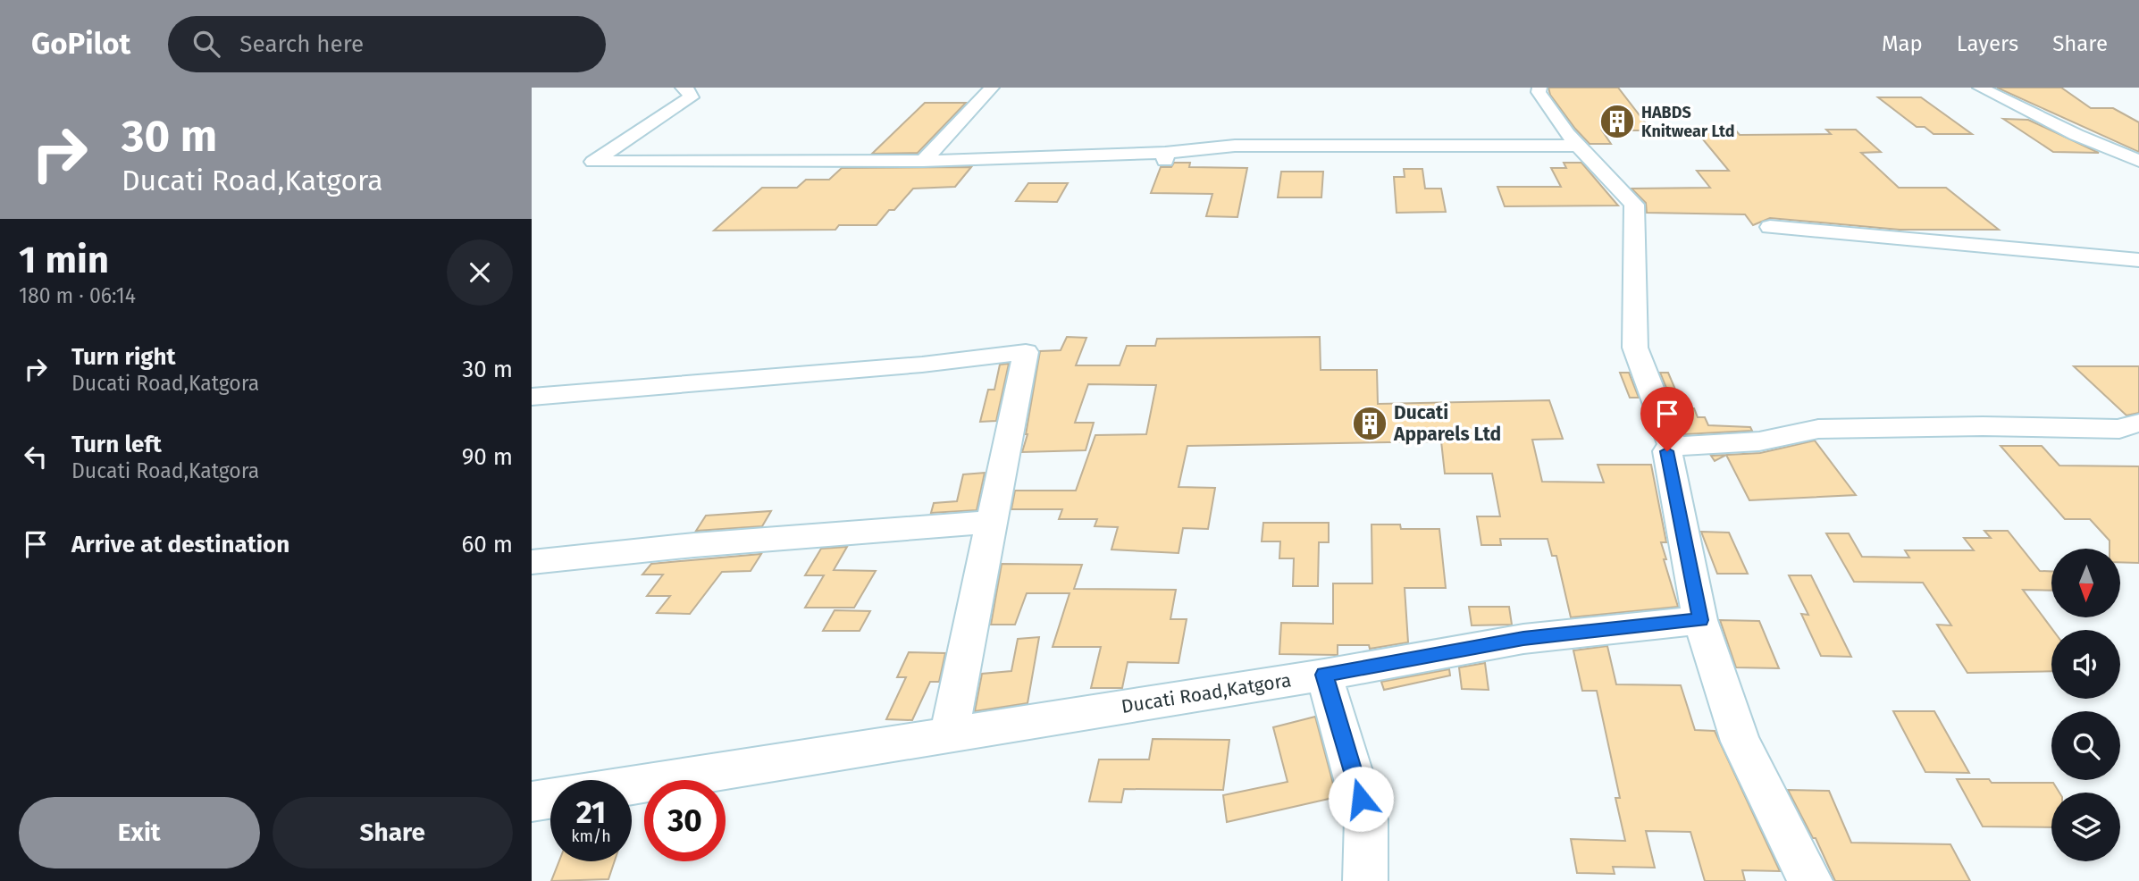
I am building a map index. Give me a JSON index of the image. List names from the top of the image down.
{
  "streets": {
    "street": ["Ducati Road,Katgora"]
  },
  "places": {
    "building": ["HABDS Knitwear Ltd", "Ducati Apparels Ltd"]
  },
  "north": "bottom",
  "page": {
    "header": "GoPilot",
    "search": "Search here",
    "nav": ["Map", "Layers", "Share"],
    "turn": ["30 m", "Ducati Road,Katgora"],
    "heading": ["1 min", "180 m · 06:14"],
    "list": [
      {
        "name": "Turn right",
        "note": "Ducati Road,Katgora",
        "value": "30 m"
      },
      {
        "name": "Turn left",
        "note": "Ducati Road,Katgora",
        "value": "90 m"
      },
      {
        "name": "Arrive at destination",
        "value": "60 m"
      }
    ],
    "speed": "21 km/h",
    "limit": "30",
    "buttons": ["Exit", "Share"]
  }
}
